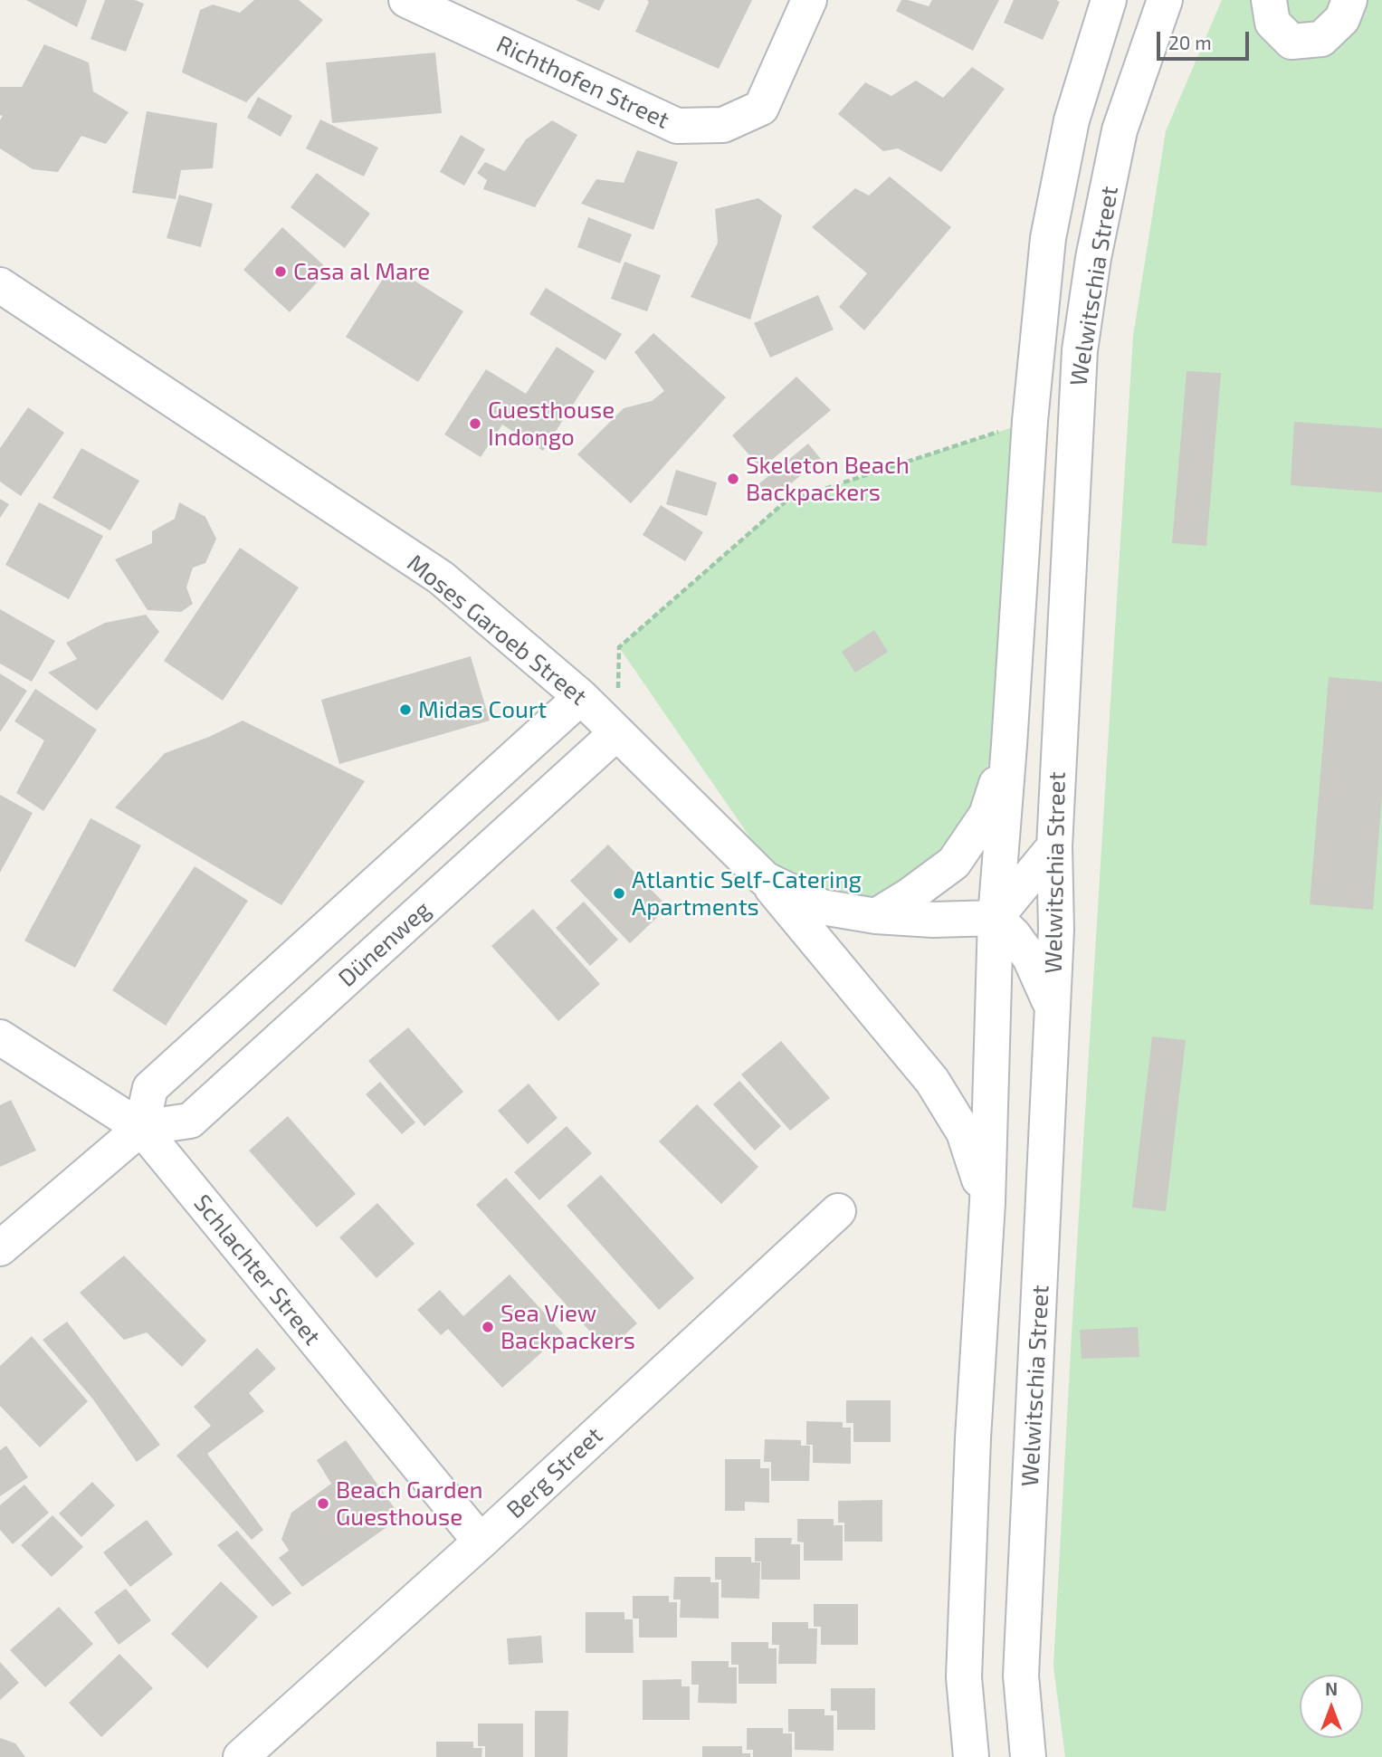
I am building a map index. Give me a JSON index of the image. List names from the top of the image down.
{
  "streets": {
    "street": [
      "Richthofen Street",
      "Welwitschia Street",
      "Moses Garoeb Street",
      "Dünenweg",
      "Schlachter Street",
      "Berg Street"
    ]
  },
  "crossings": [
    ["Welwitschia Street", "Moses Garoeb Street"],
    ["Moses Garoeb Street", "Dünenweg"],
    ["Dünenweg", "Schlachter Street"],
    ["Schlachter Street", "Berg Street"]
  ],
  "places": [
    "Casa al Mare",
    "Guesthouse Indongo",
    "Skeleton Beach Backpackers",
    "Midas Court",
    "Atlantic Self-Catering Apartments",
    "Sea View Backpackers",
    "Beach Garden Guesthouse"
  ],
  "scale_bar": "20 m",
  "north": "top"
}
